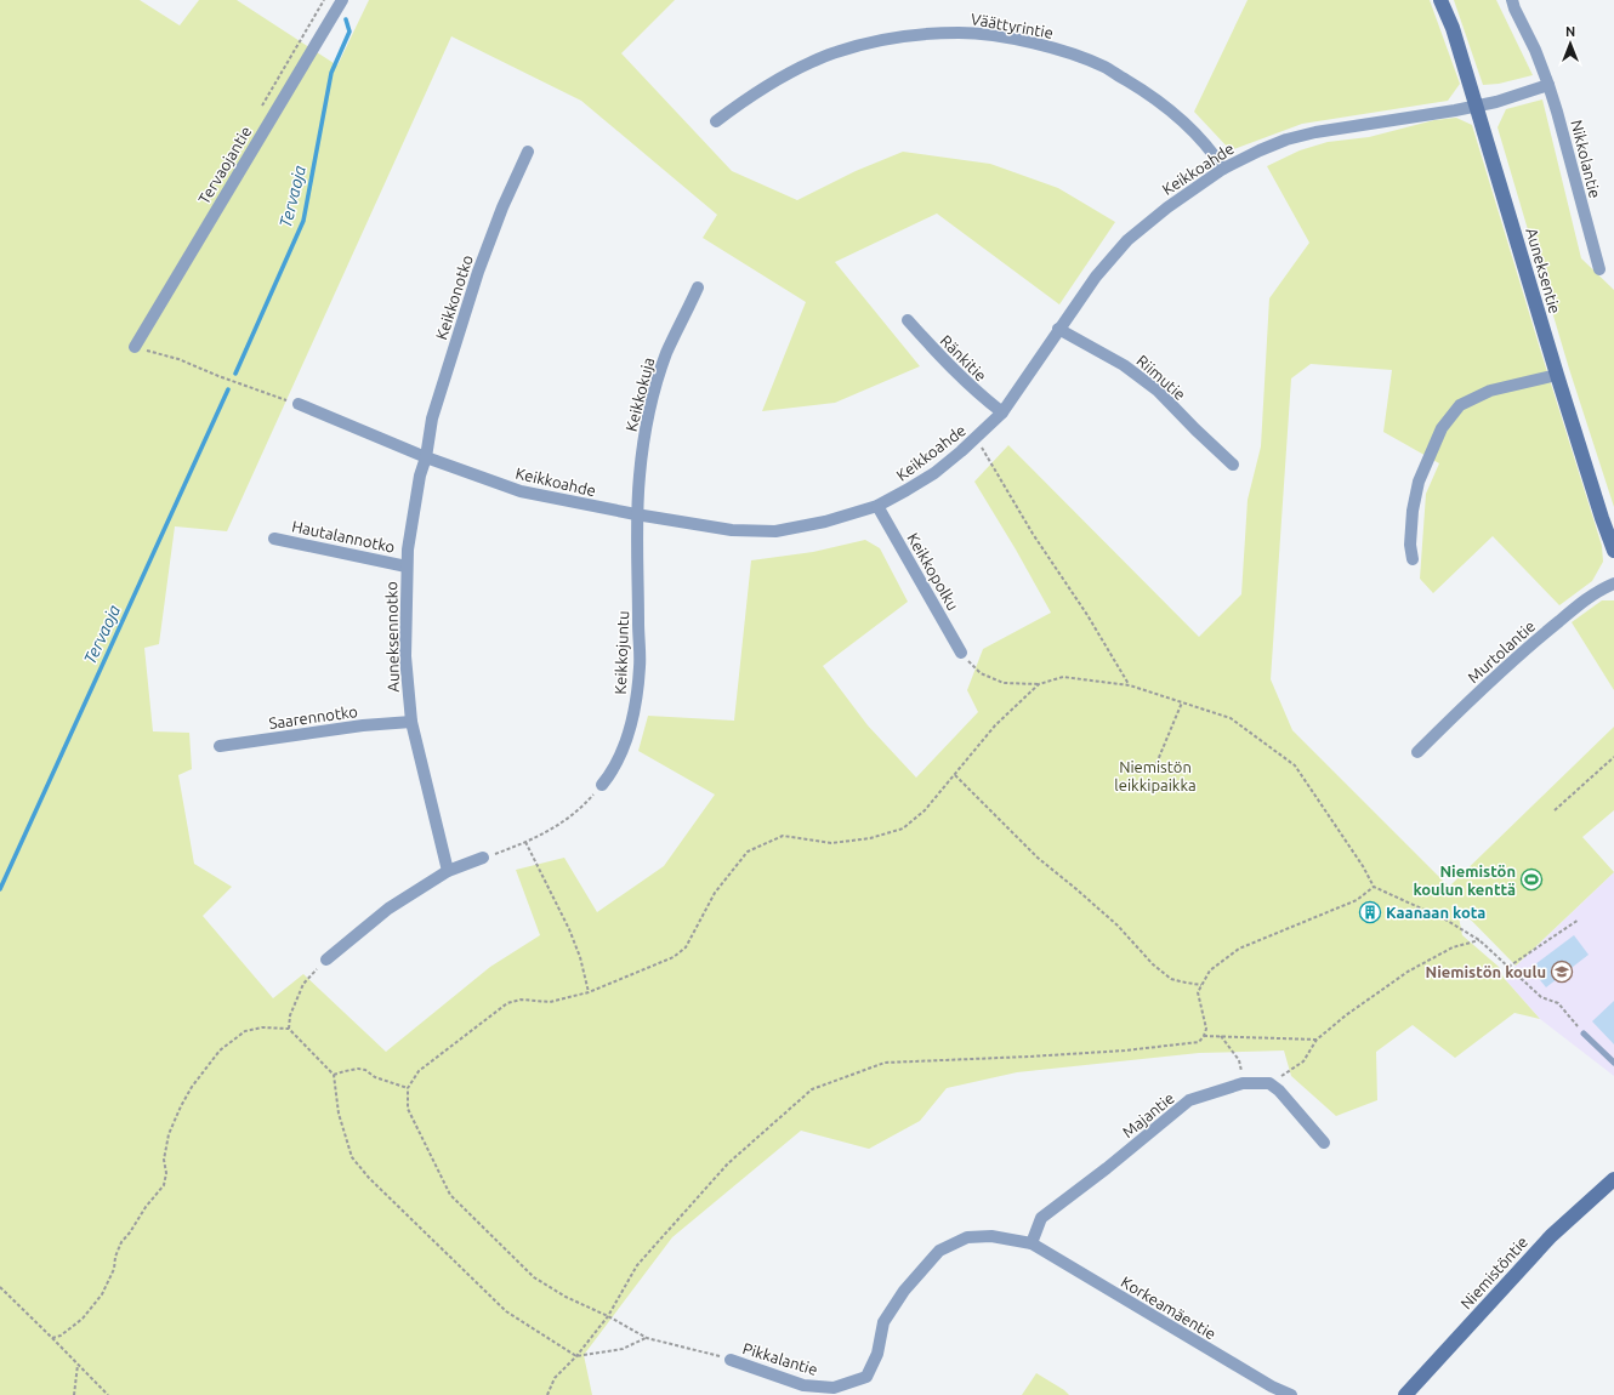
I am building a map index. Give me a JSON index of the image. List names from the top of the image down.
{
  "streets": {
    "street": [
      "Väättyrintie",
      "Nikkolantie",
      "Tervaojantie",
      "Keikkoahde",
      "Auneksentie",
      "Keikkonotko",
      "Ränkitie",
      "Riimutie",
      "Keikkokuja",
      "Hautalannotko",
      "Keikkopolku",
      "Auneksennotko",
      "Murtolantie",
      "Keikkojuntu",
      "Saarennotko",
      "Majantie",
      "Niemistöntie",
      "Korkeamäentie",
      "Pikkalantie"
    ]
  },
  "crossings": [
    ["Väättyrintie", "Keikkoahde"],
    ["Keikkoahde", "Auneksentie"],
    ["Keikkoahde", "Keikkonotko"],
    ["Keikkoahde", "Ränkitie"],
    ["Keikkoahde", "Riimutie"],
    ["Keikkoahde", "Keikkokuja"],
    ["Keikkoahde", "Keikkopolku"],
    ["Keikkoahde", "Auneksennotko"],
    ["Keikkoahde", "Keikkojuntu"],
    ["Keikkonotko", "Auneksennotko"],
    ["Keikkokuja", "Keikkojuntu"],
    ["Hautalannotko", "Auneksennotko"],
    ["Auneksennotko", "Saarennotko"],
    ["Majantie", "Korkeamäentie"],
    ["Majantie", "Pikkalantie"],
    ["Korkeamäentie", "Pikkalantie"]
  ],
  "water": ["Tervaoja"],
  "parks": ["Niemistön leikkipaikka"],
  "places": {
    "sports": ["Niemistön koulun kenttä"],
    "building": ["Kaanaan kota"],
    "school or university": ["Niemistön koulu"]
  },
  "north": "top"
}
